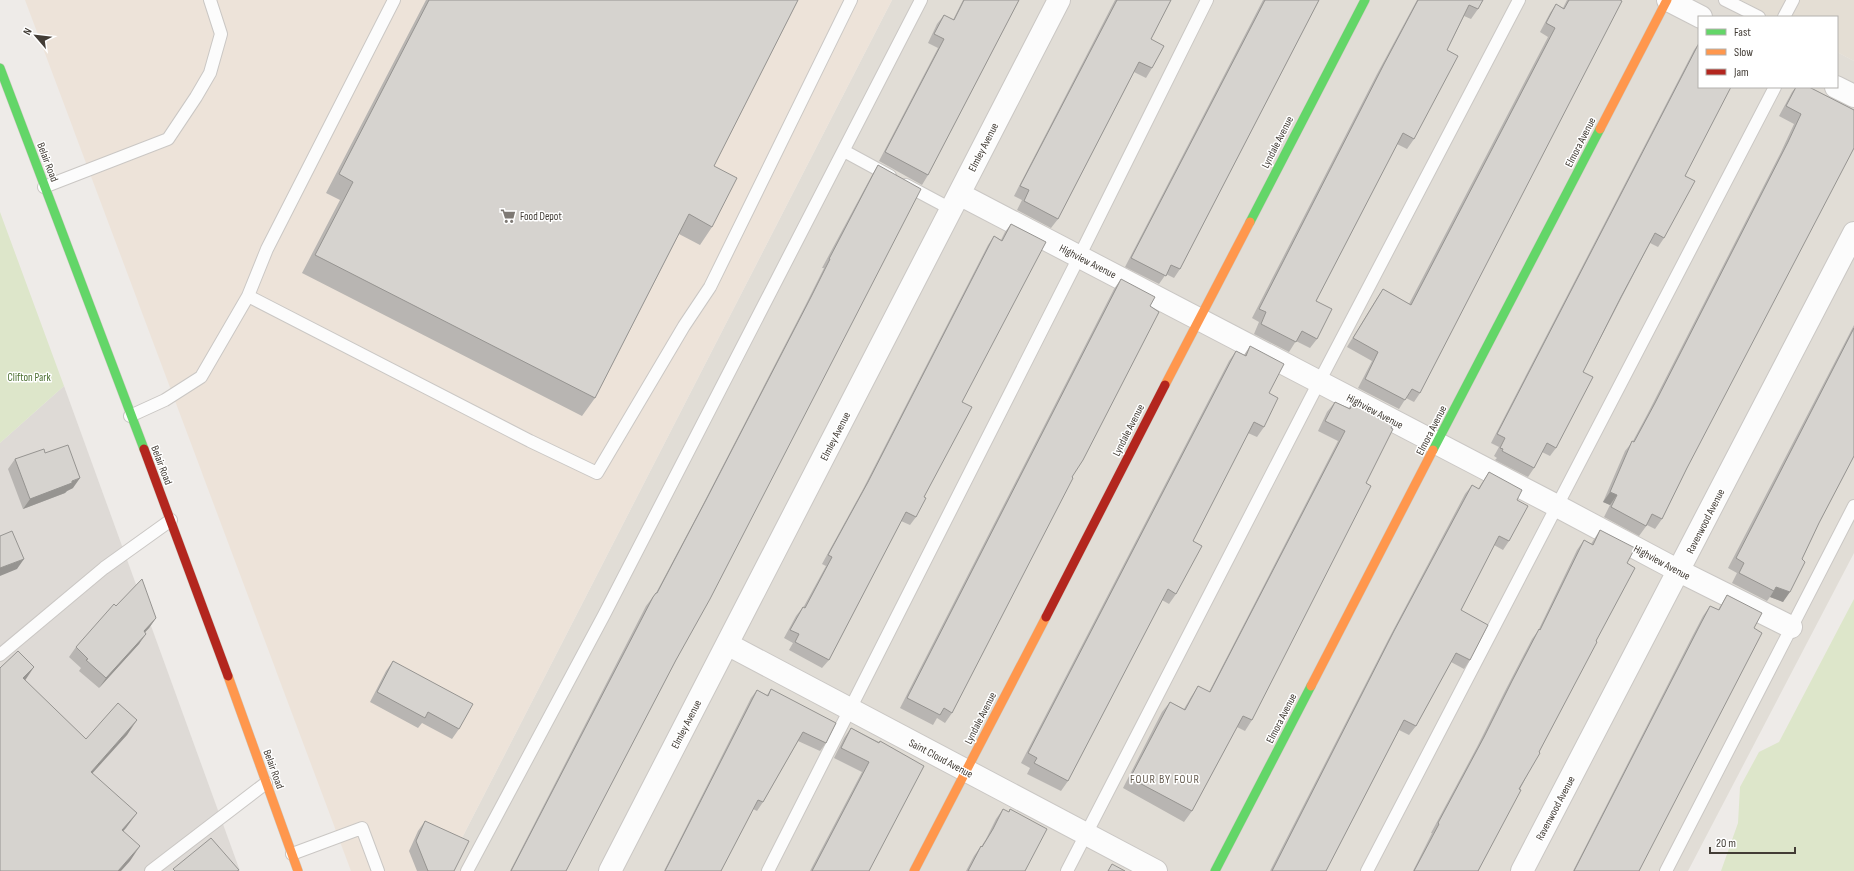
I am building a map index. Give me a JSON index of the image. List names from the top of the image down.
{
  "streets": {
    "street": [
      "Lyndale Avenue",
      "Elmora Avenue",
      "Elmley Avenue",
      "Belair Road",
      "Highview Avenue",
      "Ravenwood Avenue",
      "Saint Cloud Avenue"
    ]
  },
  "crossings": [
    ["Lyndale Avenue", "Highview Avenue"],
    ["Lyndale Avenue", "Saint Cloud Avenue"],
    ["Elmora Avenue", "Highview Avenue"],
    ["Elmley Avenue", "Highview Avenue"],
    ["Elmley Avenue", "Saint Cloud Avenue"],
    ["Highview Avenue", "Ravenwood Avenue"]
  ],
  "districts": ["FOUR BY FOUR"],
  "parks": ["Clifton Park"],
  "places": {
    "supermarket": ["Food Depot"]
  },
  "legend": ["Fast", "Slow", "Jam"],
  "scale_bar": "20 m",
  "north": "top left"
}
